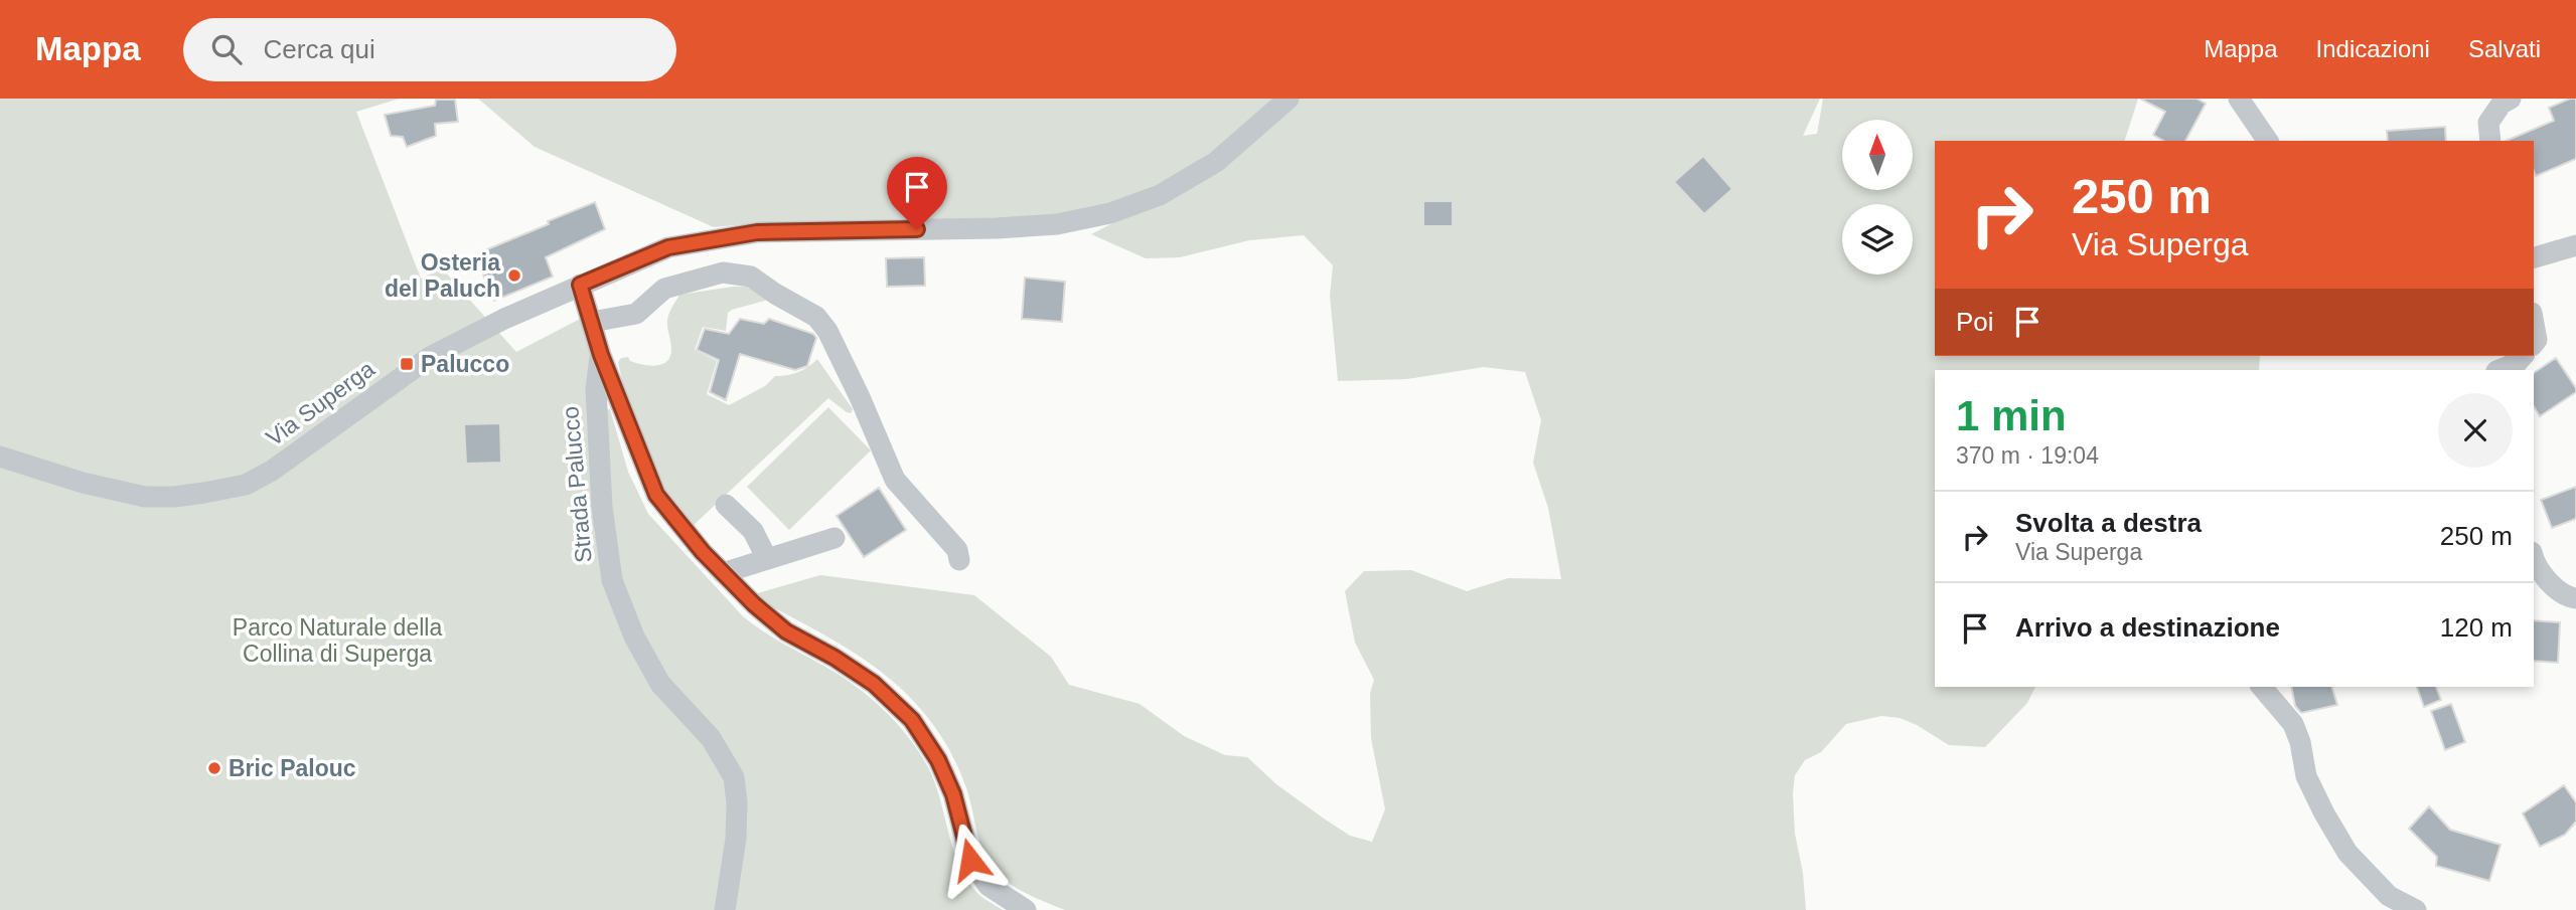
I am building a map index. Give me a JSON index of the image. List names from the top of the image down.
{
  "streets": {
    "street": ["Via Superga", "Strada Palucco"]
  },
  "parks": ["Parco Naturale della Collina di Superga"],
  "places": {
    "other": ["Osteria del Paluch", "Bric Palouc"],
    "transit": ["Palucco"]
  },
  "north": "top",
  "page": {
    "header": "Mappa",
    "search": "Cerca qui",
    "nav": ["Mappa", "Indicazioni", "Salvati"],
    "turn": ["250 m", "Via Superga"],
    "then": "Poi",
    "heading": ["1 min", "370 m · 19:04"],
    "list": [
      {
        "name": "Svolta a destra",
        "note": "Via Superga",
        "value": "250 m"
      },
      {
        "name": "Arrivo a destinazione",
        "value": "120 m"
      }
    ]
  }
}
